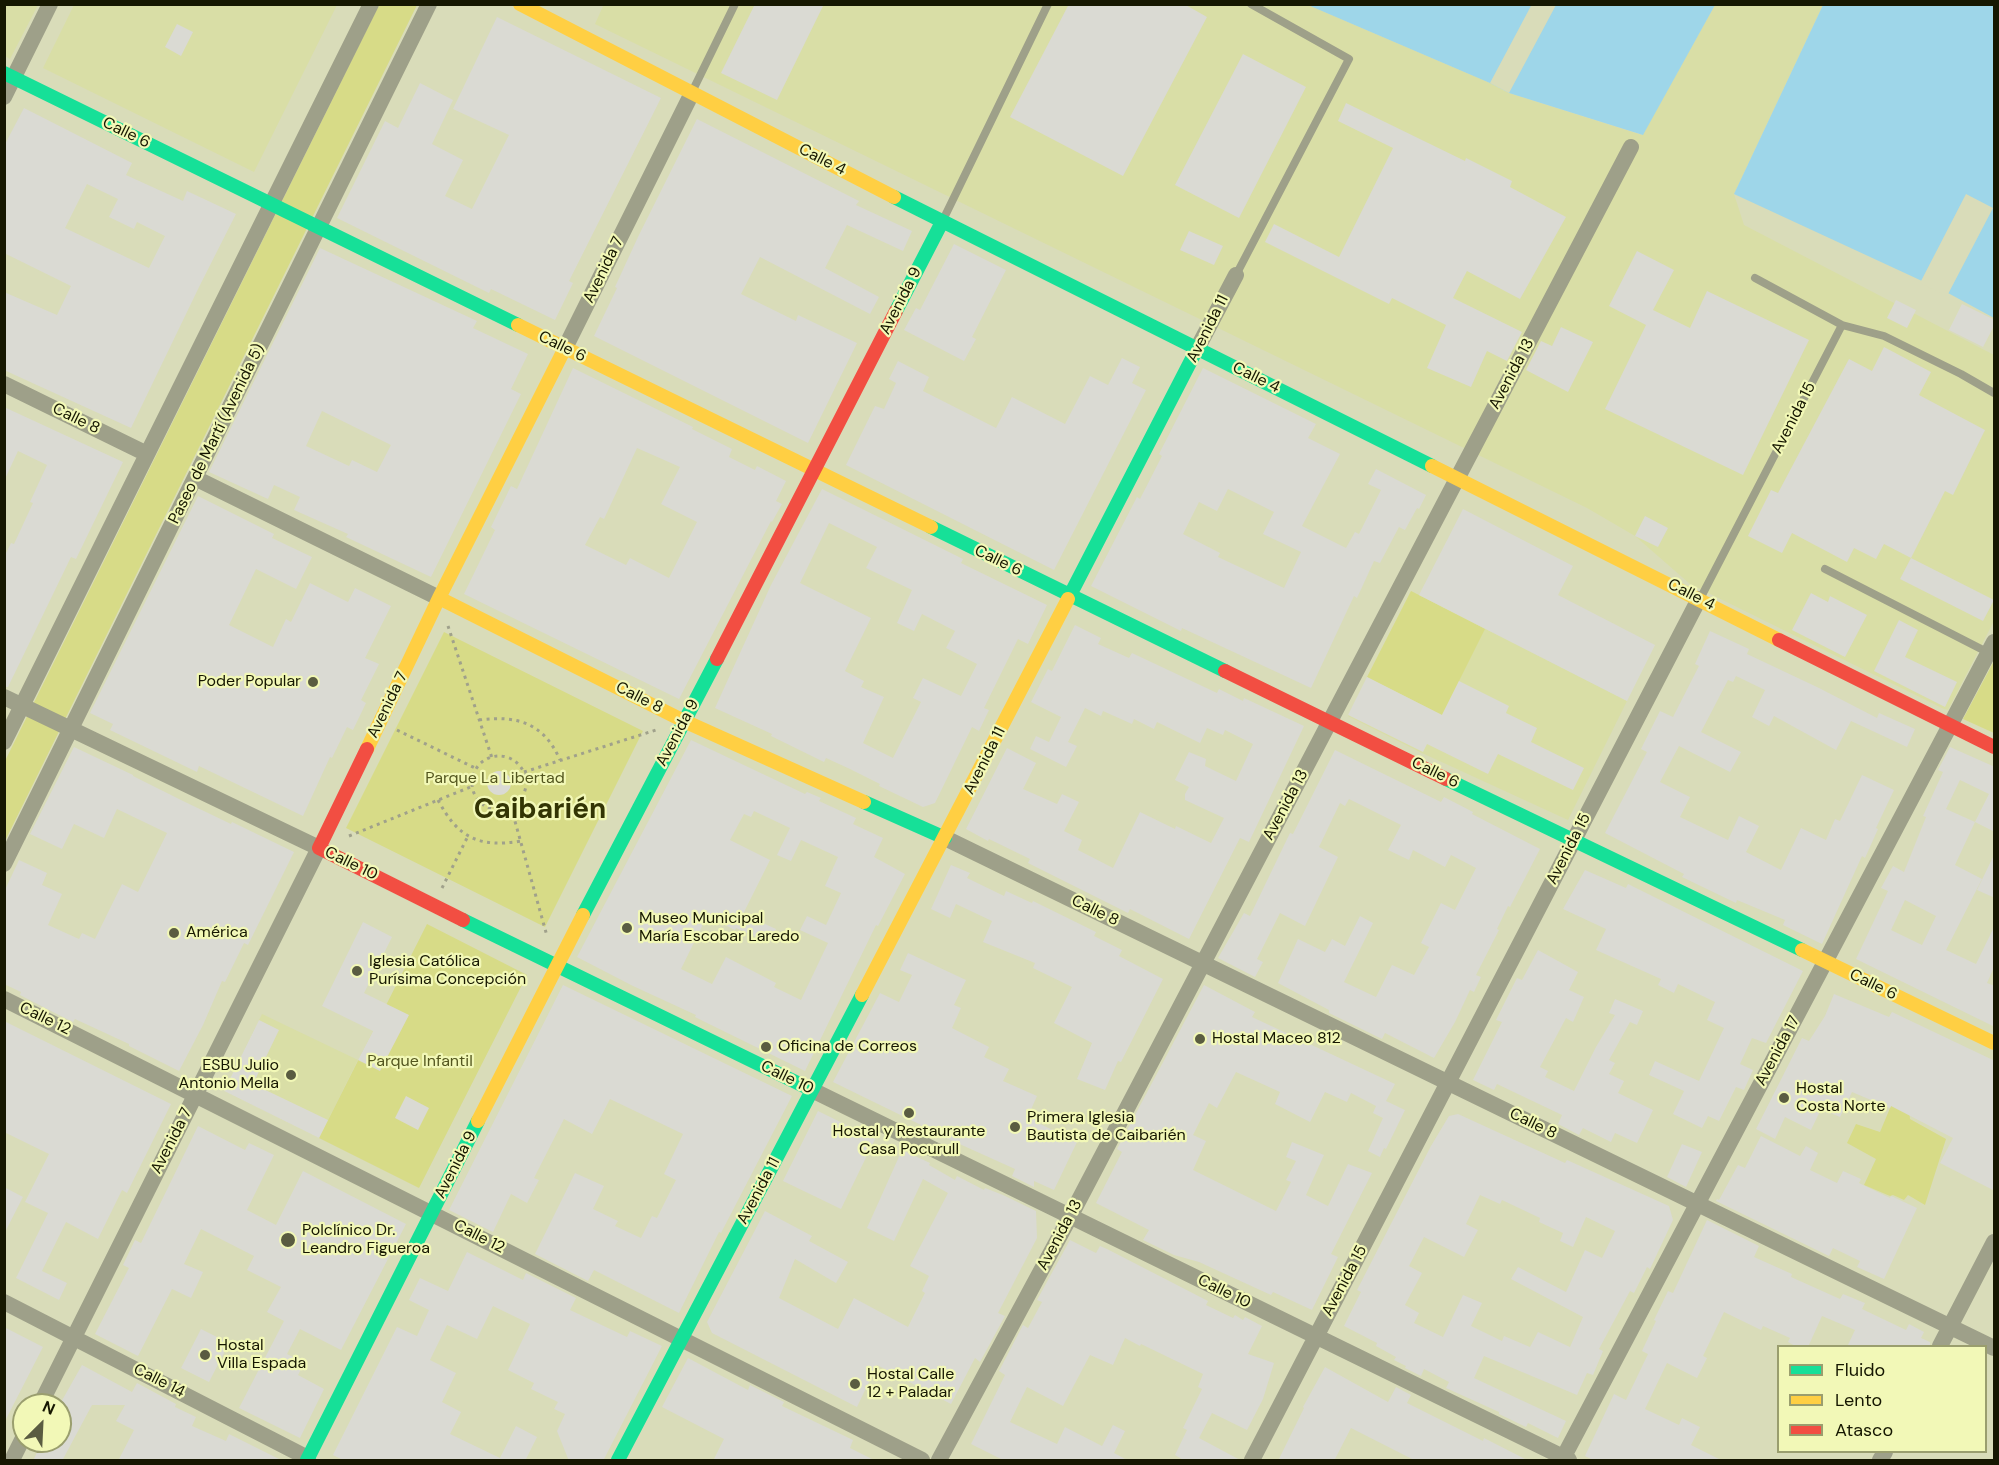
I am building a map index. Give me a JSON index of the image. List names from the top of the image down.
{
  "streets": {
    "street": [
      "Calle 6",
      "Calle 4",
      "Avenida 7",
      "Avenida 9",
      "Avenida 11",
      "Avenida 13",
      "Avenida 15",
      "Calle 8",
      "Paseo de Martí (Avenida 5)",
      "Calle 10",
      "Calle 12",
      "Avenida 17",
      "Calle 14"
    ]
  },
  "crossings": [
    ["Calle 6", "Avenida 7"],
    ["Calle 6", "Avenida 9"],
    ["Calle 6", "Avenida 11"],
    ["Calle 6", "Avenida 13"],
    ["Calle 6", "Avenida 15"],
    ["Calle 6", "Paseo de Martí (Avenida 5)"],
    ["Calle 6", "Avenida 17"],
    ["Calle 4", "Avenida 7"],
    ["Calle 4", "Avenida 9"],
    ["Calle 4", "Avenida 11"],
    ["Calle 4", "Avenida 13"],
    ["Calle 4", "Avenida 15"],
    ["Calle 4", "Avenida 17"],
    ["Avenida 7", "Calle 8"],
    ["Avenida 7", "Calle 10"],
    ["Avenida 7", "Calle 12"],
    ["Avenida 7", "Calle 14"],
    ["Avenida 9", "Calle 8"],
    ["Avenida 9", "Calle 10"],
    ["Avenida 9", "Calle 12"],
    ["Avenida 9", "Calle 14"],
    ["Avenida 11", "Calle 8"],
    ["Avenida 11", "Calle 10"],
    ["Avenida 11", "Calle 12"],
    ["Avenida 13", "Calle 8"],
    ["Avenida 13", "Calle 10"],
    ["Avenida 15", "Calle 8"],
    ["Avenida 15", "Calle 10"],
    ["Calle 8", "Paseo de Martí (Avenida 5)"],
    ["Calle 8", "Avenida 17"],
    ["Paseo de Martí (Avenida 5)", "Calle 10"],
    ["Calle 10", "Avenida 17"]
  ],
  "districts": ["Caibarién"],
  "parks": ["Parque La Libertad", "Parque Infantil"],
  "places": [
    "Poder Popular",
    "Museo Municipal María Escobar Laredo",
    "América",
    "Iglesia Católica Purísima Concepción",
    "Hostal Maceo 812",
    "Oficina de Correos",
    "ESBU Julio Antonio Mella",
    "Hostal Costa Norte",
    "Hostal y Restaurante Casa Pocurull",
    "Primera Iglesia Bautista de Caibarién",
    "Polclínico Dr. Leandro Figueroa",
    "Hostal Villa Espada",
    "Hostal Calle 12 + Paladar"
  ],
  "legend": ["Fluido", "Lento", "Atasco"],
  "north": "top right"
}
